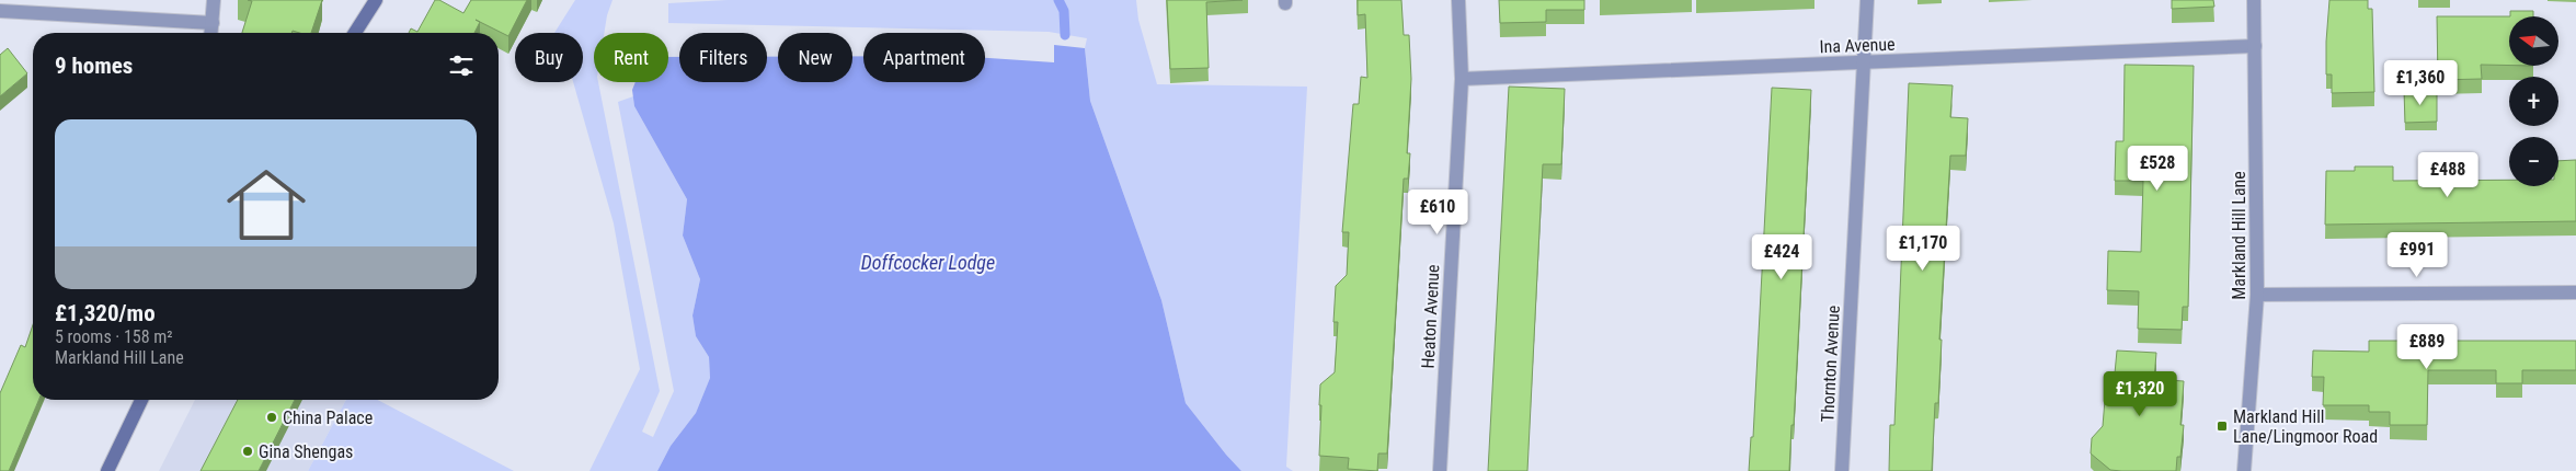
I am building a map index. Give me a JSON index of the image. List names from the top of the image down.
{
  "streets": {
    "street": [
      "Ina Avenue",
      "Markland Hill Lane",
      "Heaton Avenue",
      "Thornton Avenue"
    ]
  },
  "crossings": [
    ["Ina Avenue", "Markland Hill Lane"],
    ["Ina Avenue", "Heaton Avenue"],
    ["Ina Avenue", "Thornton Avenue"]
  ],
  "water": ["Doffcocker Lodge"],
  "places": {
    "other": ["China Palace", "Gina Shengas"],
    "transit": ["Markland Hill Lane/Lingmoor Road"]
  },
  "north": "left",
  "page": {
    "map_buttons": ["+", "−"],
    "chip": [
      "Buy",
      "Rent",
      "Filters",
      "New",
      "Apartment"
    ],
    "heading": "9 homes",
    "price": [
      "£1,360",
      "£528",
      "£488",
      "£610",
      "£1,170",
      "£991",
      "£424",
      "£889",
      "£1,320"
    ],
    "list": [
      {
        "name": "£1,320/mo",
        "note": "5 rooms · 158 m² · Markland Hill Lane"
      }
    ]
  }
}
